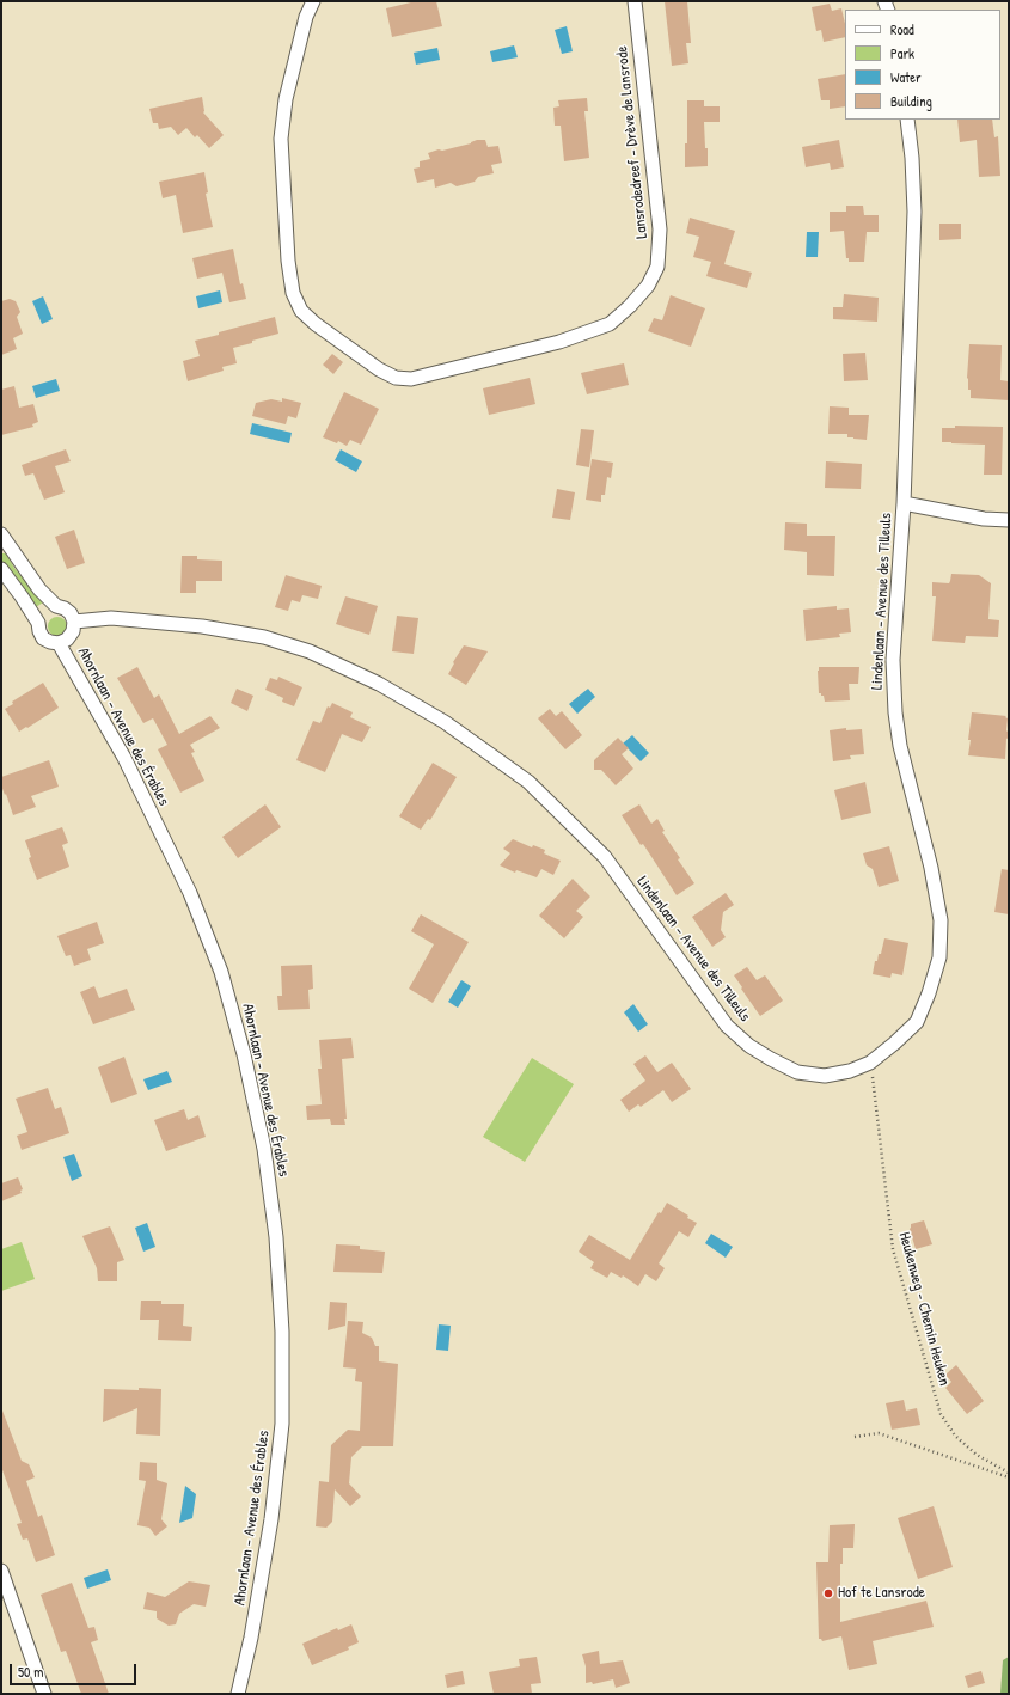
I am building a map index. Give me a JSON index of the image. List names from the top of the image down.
{
  "streets": {
    "street": ["Lansrodedreef - Drève de Lansrode", "Lindenlaan - Avenue des Tilleuls", "Ahornlaan - Avenue des Érables"],
    "path": ["Heukenweg - Chemin Heuken"]
  },
  "crossings": [
    ["Lindenlaan - Avenue des Tilleuls", "Ahornlaan - Avenue des Érables"],
    ["Lindenlaan - Avenue des Tilleuls", "Heukenweg - Chemin Heuken"]
  ],
  "places": ["Hof te Lansrode"],
  "legend": [
    "Road",
    "Park",
    "Water",
    "Building"
  ],
  "scale_bar": "50 m"
}
